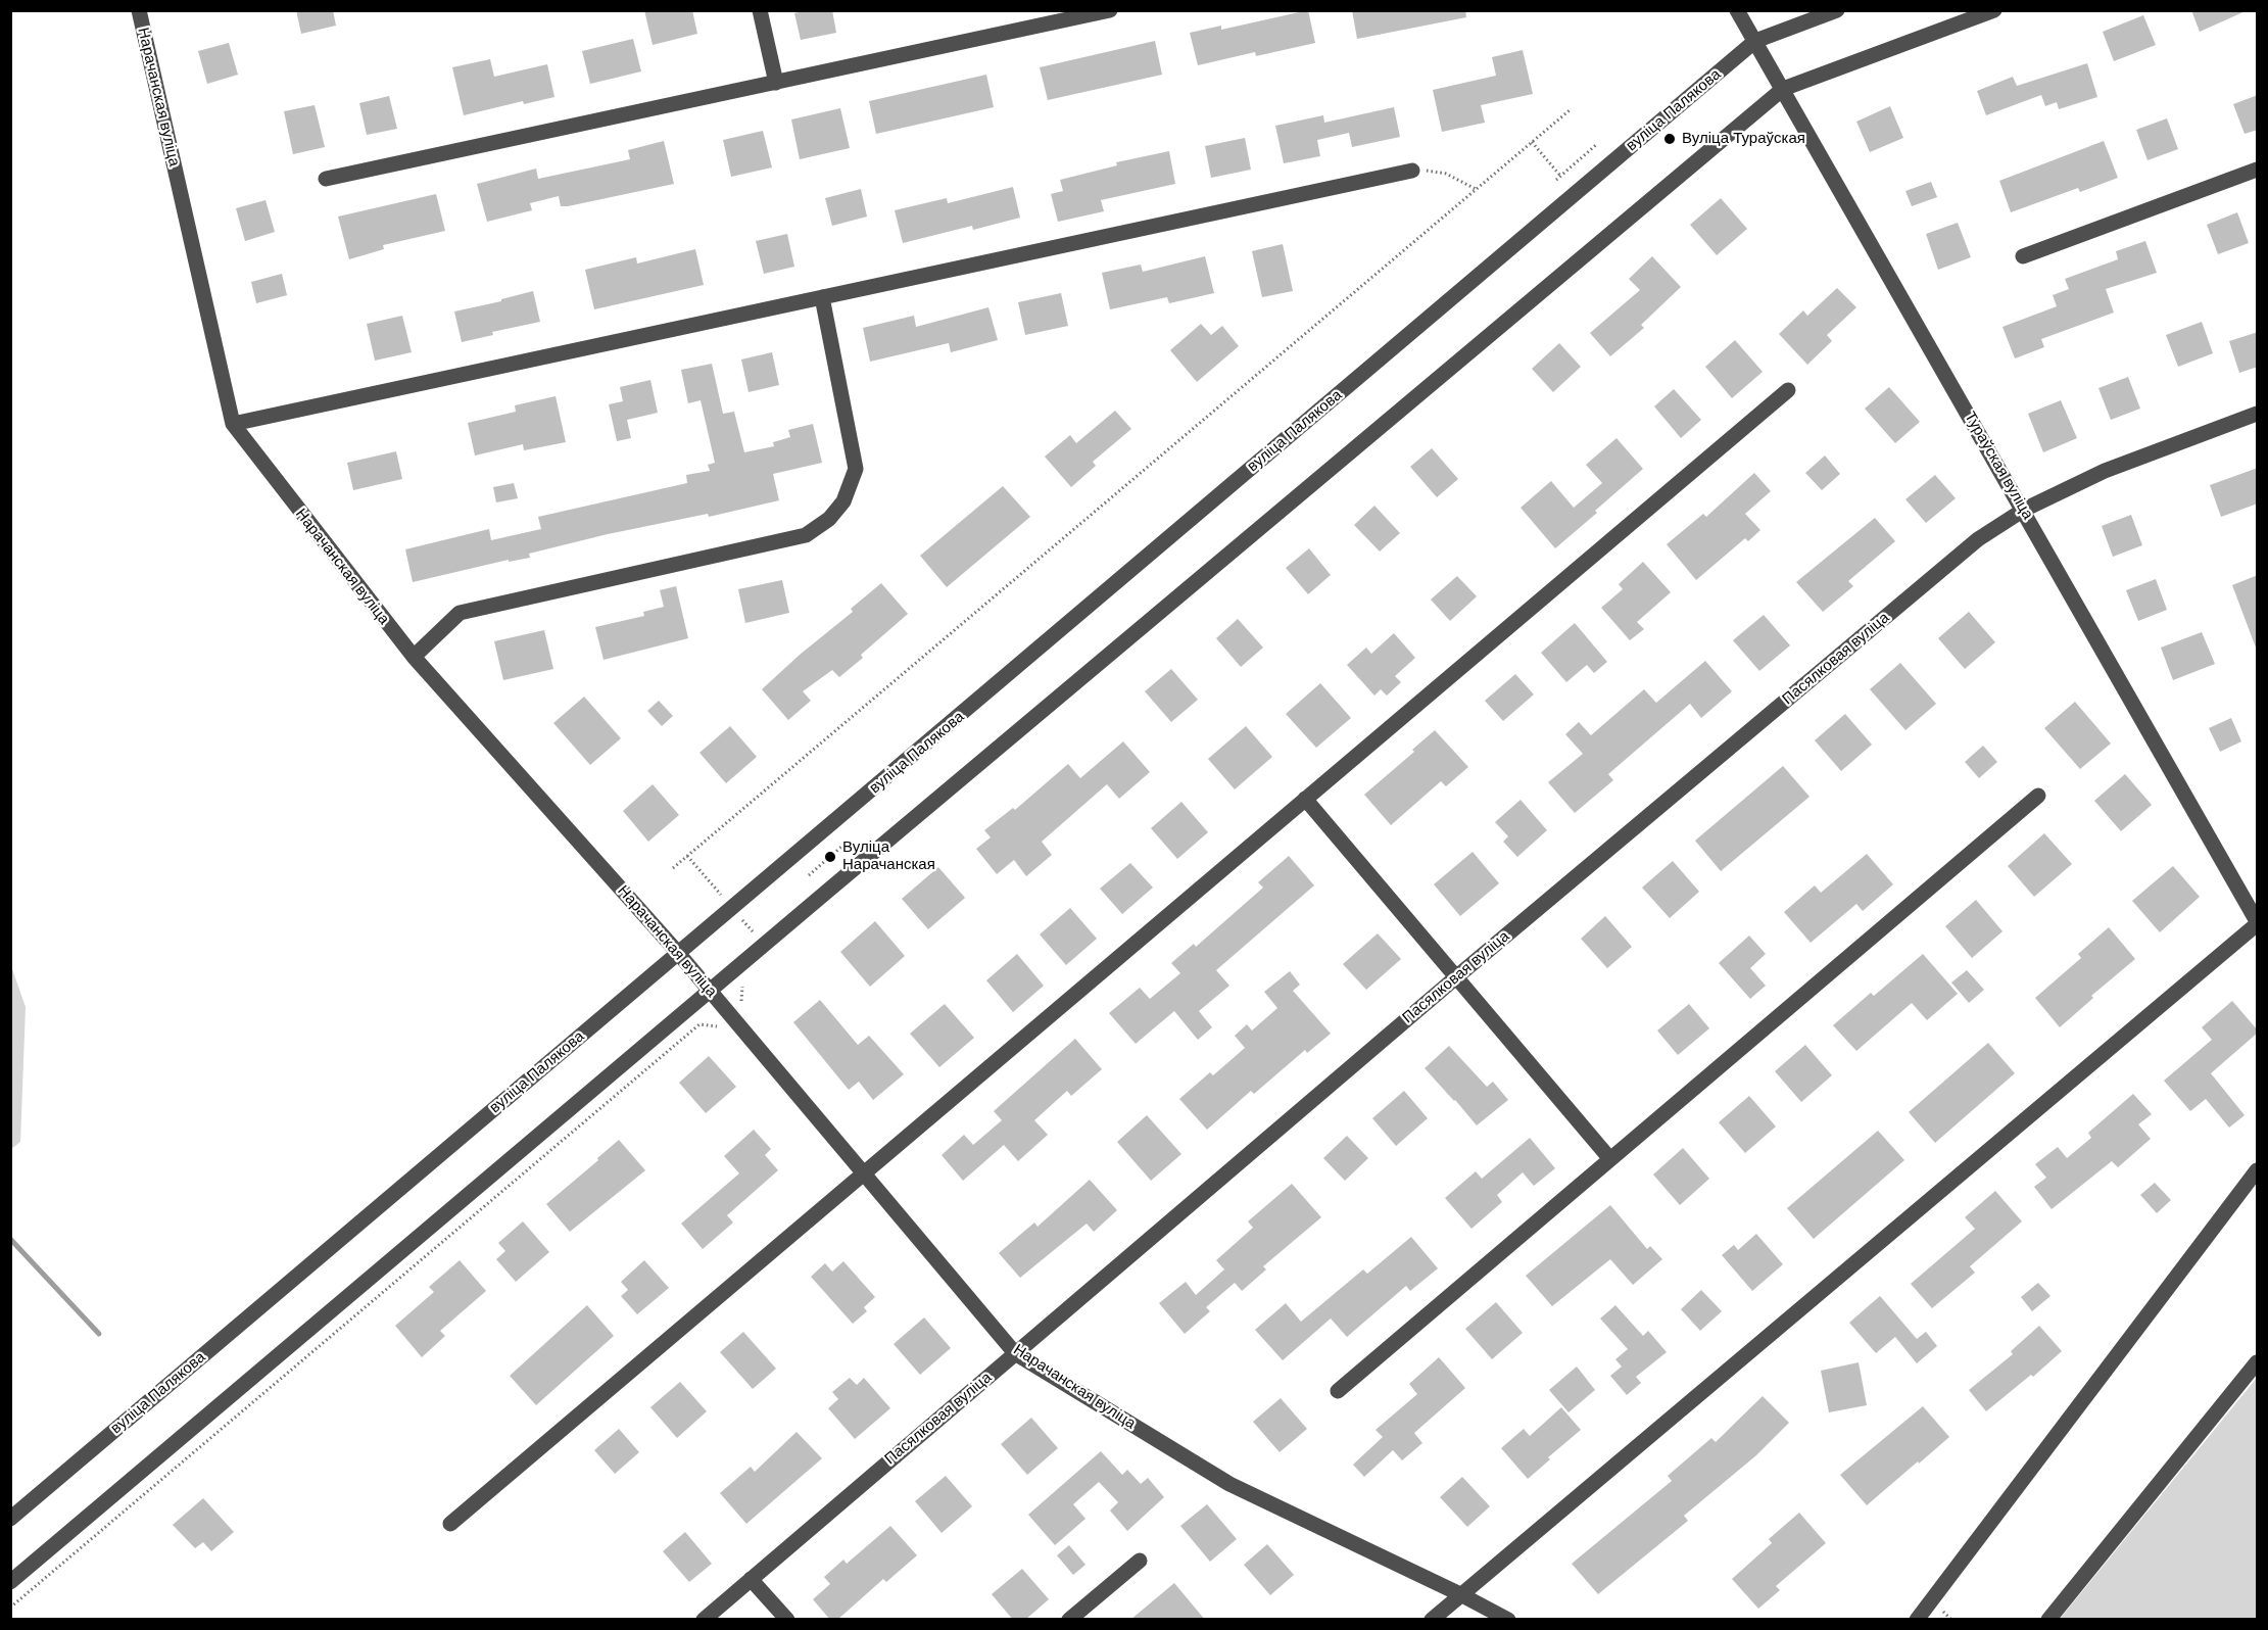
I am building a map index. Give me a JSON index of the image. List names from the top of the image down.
{
  "streets": {
    "street": [
      "Нарачанская вуліца",
      "вуліца Палякова",
      "Тураўская вуліца",
      "Пасялковая вуліца"
    ]
  },
  "crossings": [
    ["Нарачанская вуліца", "вуліца Палякова"],
    ["Нарачанская вуліца", "Пасялковая вуліца"],
    ["вуліца Палякова", "Тураўская вуліца"],
    ["Тураўская вуліца", "Пасялковая вуліца"]
  ],
  "places": ["Вуліца Тураўская", "Вуліца Нарачанская"]
}
